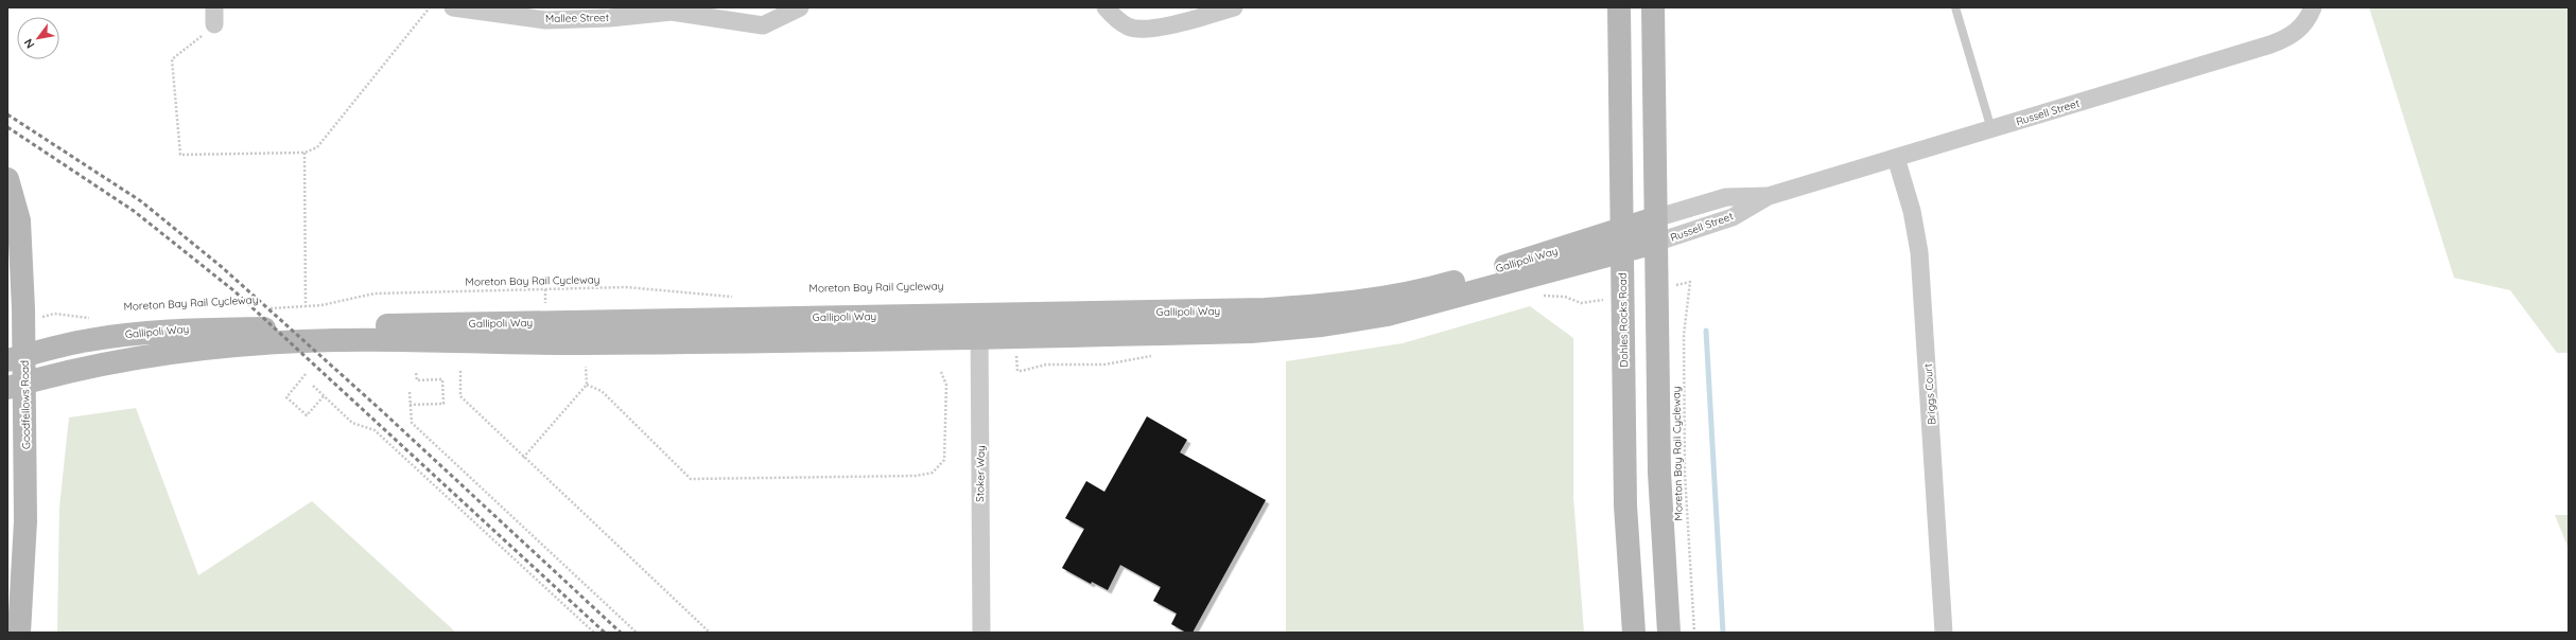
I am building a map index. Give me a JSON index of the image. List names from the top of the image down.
{
  "streets": {
    "street": [
      "Mallee Street",
      "Russell Street",
      "Gallipoli Way",
      "Dohles Rocks Road",
      "Briggs Court",
      "Goodfellows Road",
      "Stoker Way"
    ],
    "path": ["Moreton Bay Rail Cycleway"]
  },
  "crossings": [
    ["Russell Street", "Gallipoli Way"],
    ["Russell Street", "Briggs Court"],
    ["Gallipoli Way", "Dohles Rocks Road"],
    ["Gallipoli Way", "Goodfellows Road"],
    ["Gallipoli Way", "Stoker Way"]
  ],
  "north": "bottom left"
}
